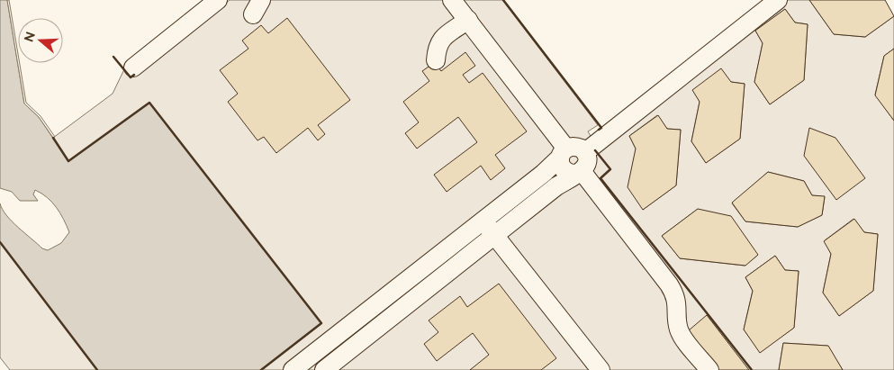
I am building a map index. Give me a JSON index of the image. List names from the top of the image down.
{
  "north": "left"
}
